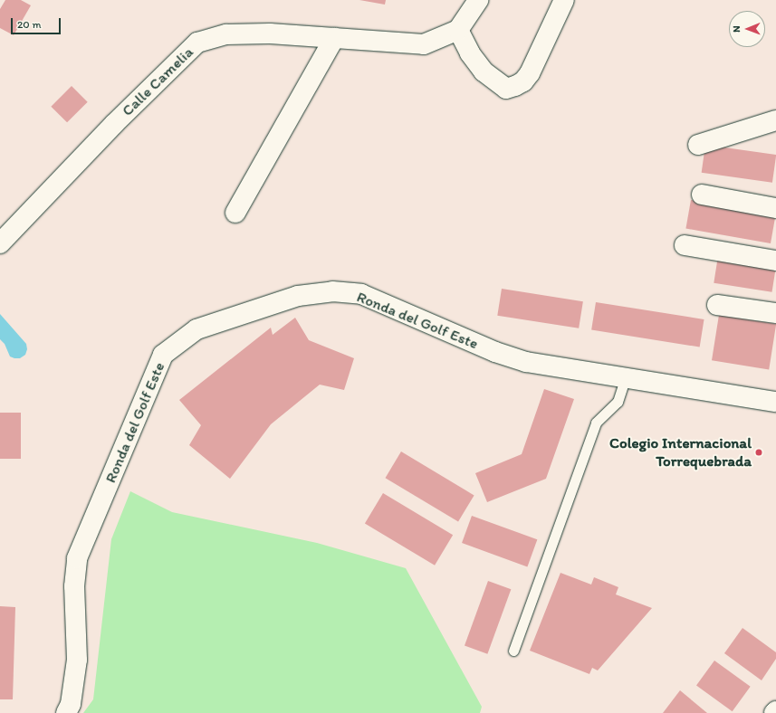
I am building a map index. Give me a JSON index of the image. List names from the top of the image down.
{
  "streets": {
    "street": ["Calle Camelia", "Ronda del Golf Este"]
  },
  "places": ["Colegio Internacional Torrequebrada"],
  "scale_bar": "20 m",
  "north": "left"
}
